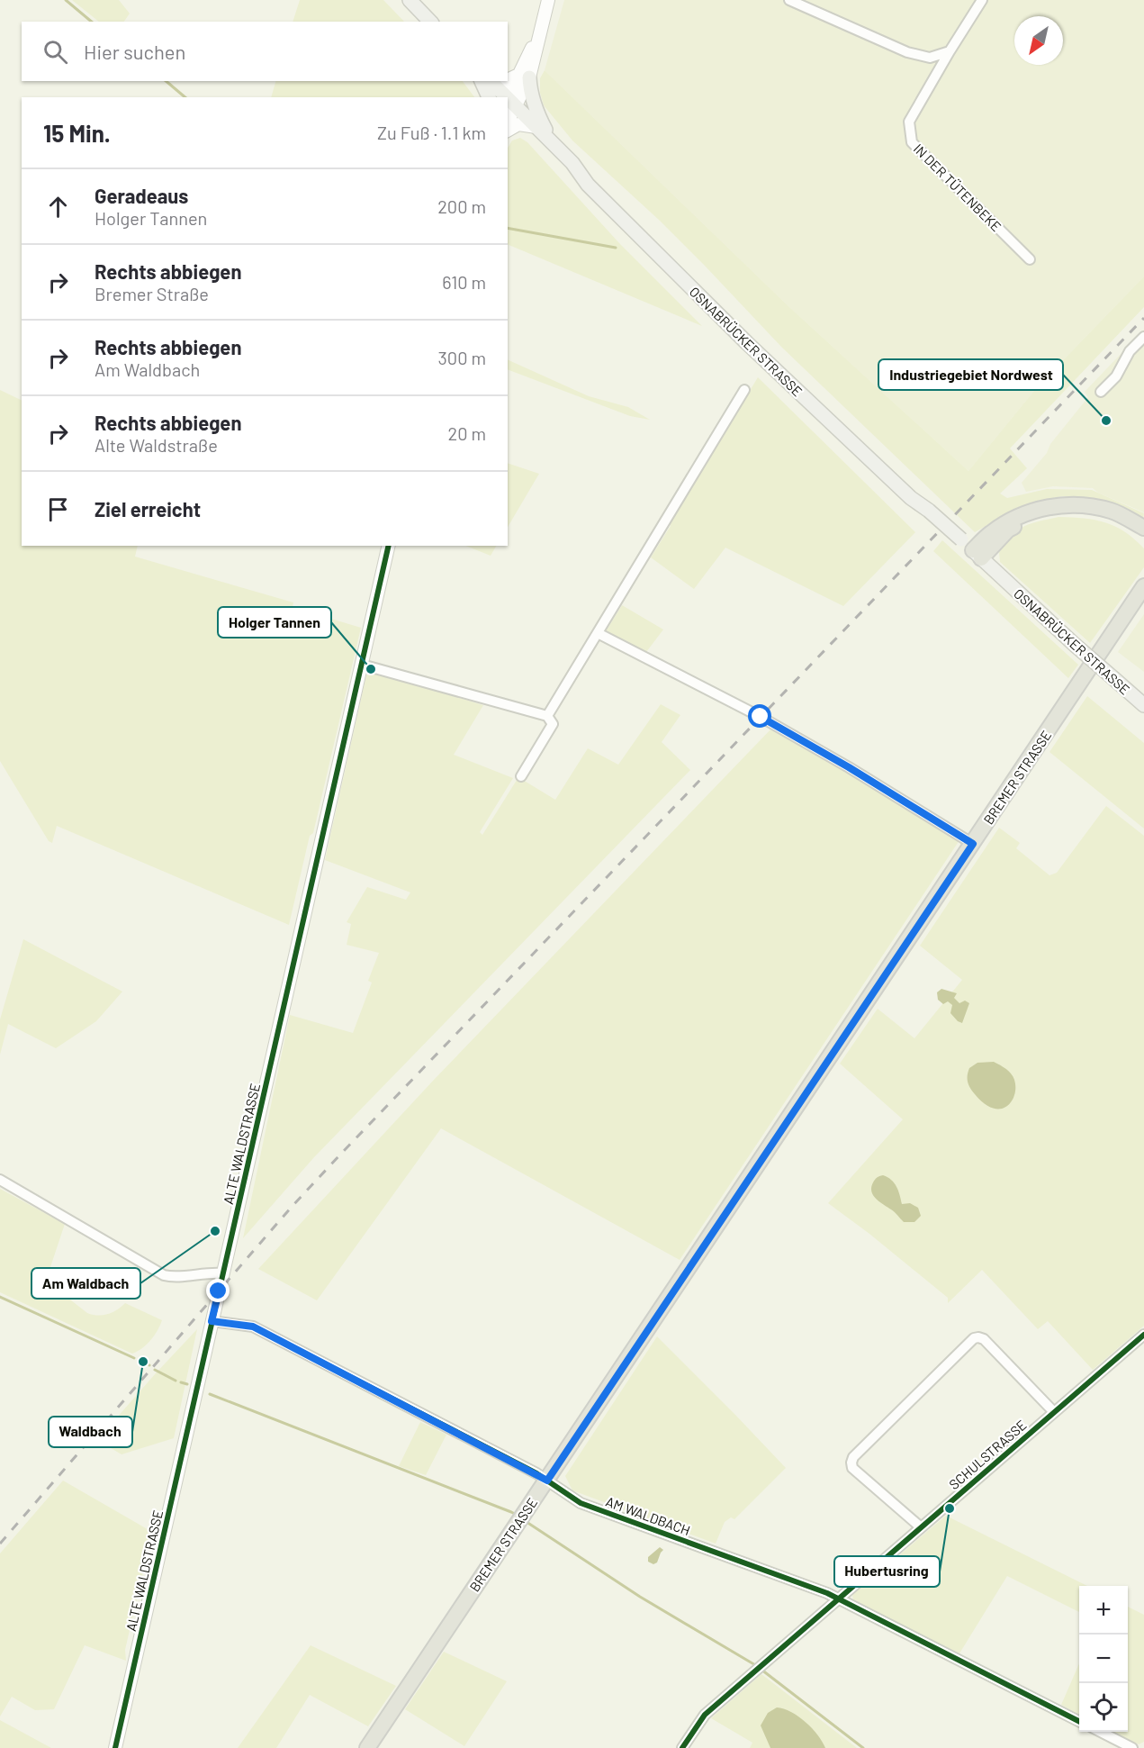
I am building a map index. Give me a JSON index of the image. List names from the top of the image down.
{
  "streets": {
    "main road": ["OSNABRÜCKER STRASSE", "BREMER STRASSE"],
    "street": [
      "IN DER TÜTENBEKE",
      "ALTE WALDSTRASSE",
      "SCHULSTRASSE",
      "AM WALDBACH"
    ]
  },
  "crossings": [
    ["BREMER STRASSE", "AM WALDBACH"],
    ["ALTE WALDSTRASSE", "AM WALDBACH"],
    ["SCHULSTRASSE", "AM WALDBACH"]
  ],
  "places": [
    "Industriegebiet Nordwest",
    "Holger Tannen",
    "Am Waldbach",
    "Waldbach",
    "Hubertusring"
  ],
  "north": "bottom left",
  "page": {
    "search": "Hier suchen",
    "heading": ["15 Min.", "Zu Fuß · 1.1 km"],
    "list": [
      ["Geradeaus", "Holger Tannen", "200 m"],
      ["Rechts abbiegen", "Bremer Straße", "610 m"],
      ["Rechts abbiegen", "Am Waldbach", "300 m"],
      ["Rechts abbiegen", "Alte Waldstraße", "20 m"],
      "Ziel erreicht"
    ],
    "map_buttons": ["+", "−"]
  }
}
